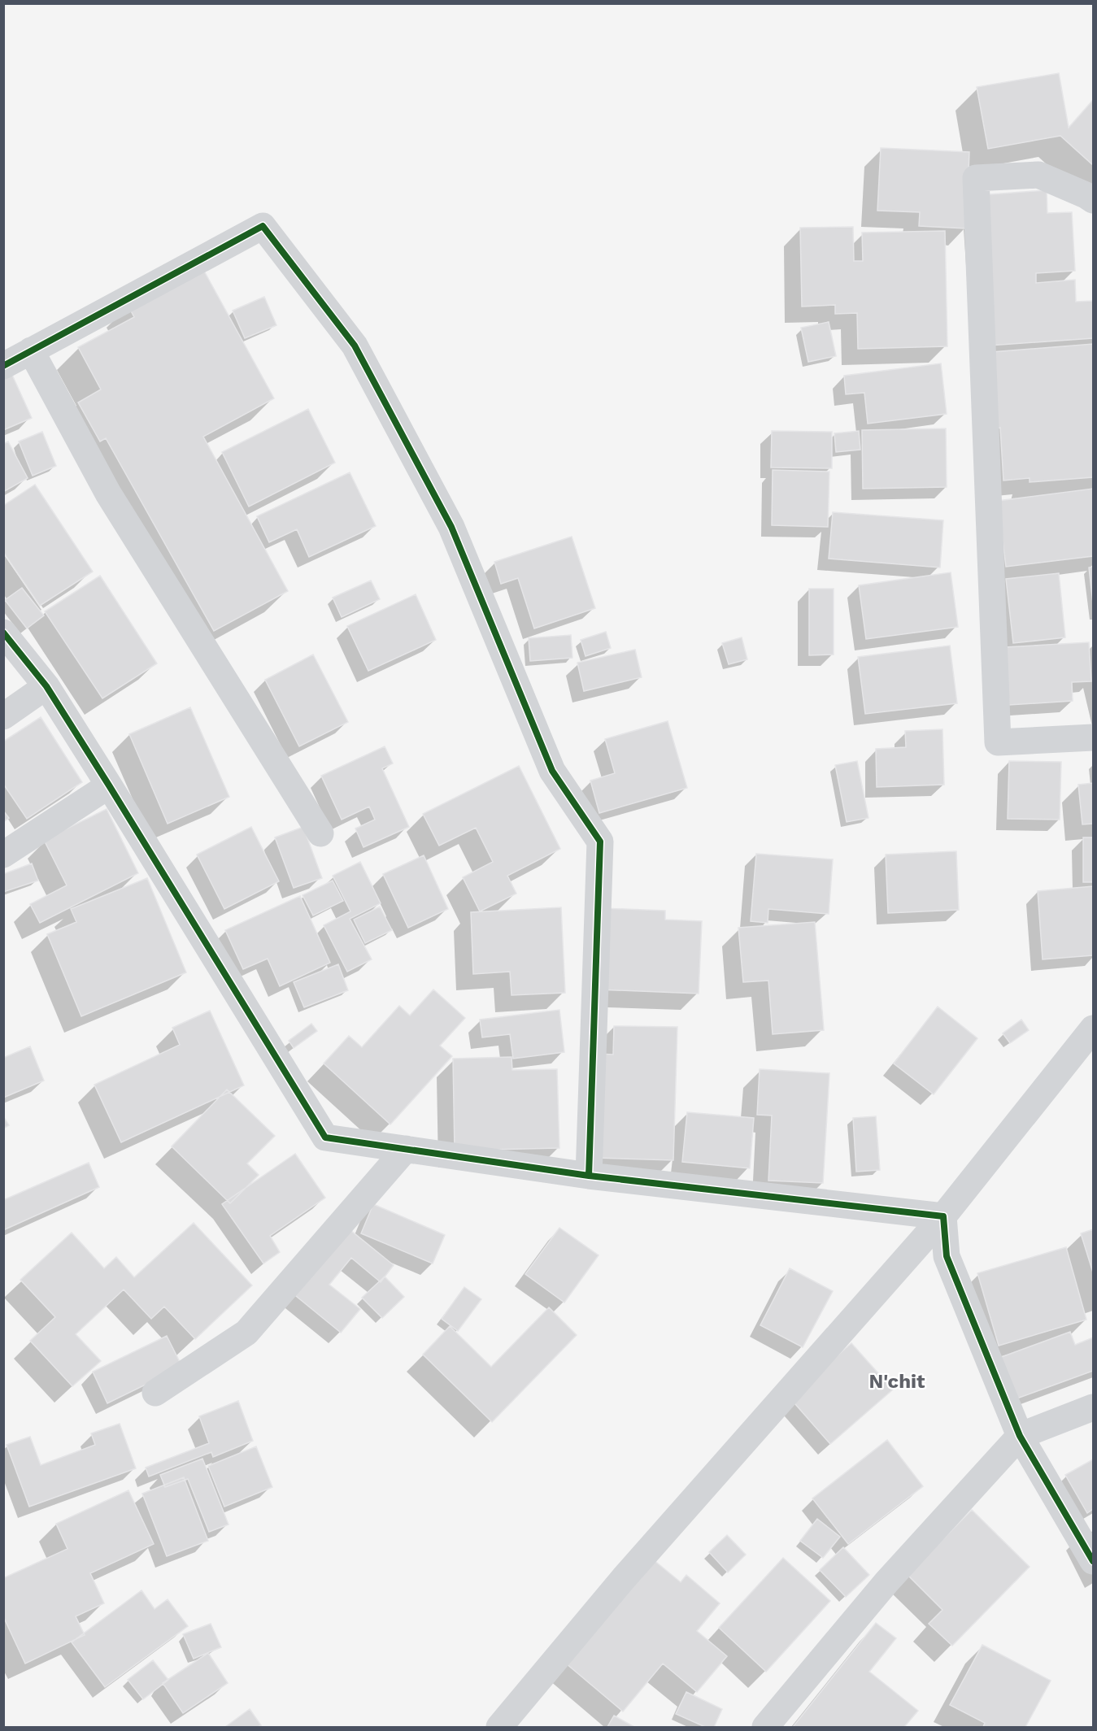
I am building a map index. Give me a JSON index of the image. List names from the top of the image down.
{
  "districts": ["N'chit"]
}
